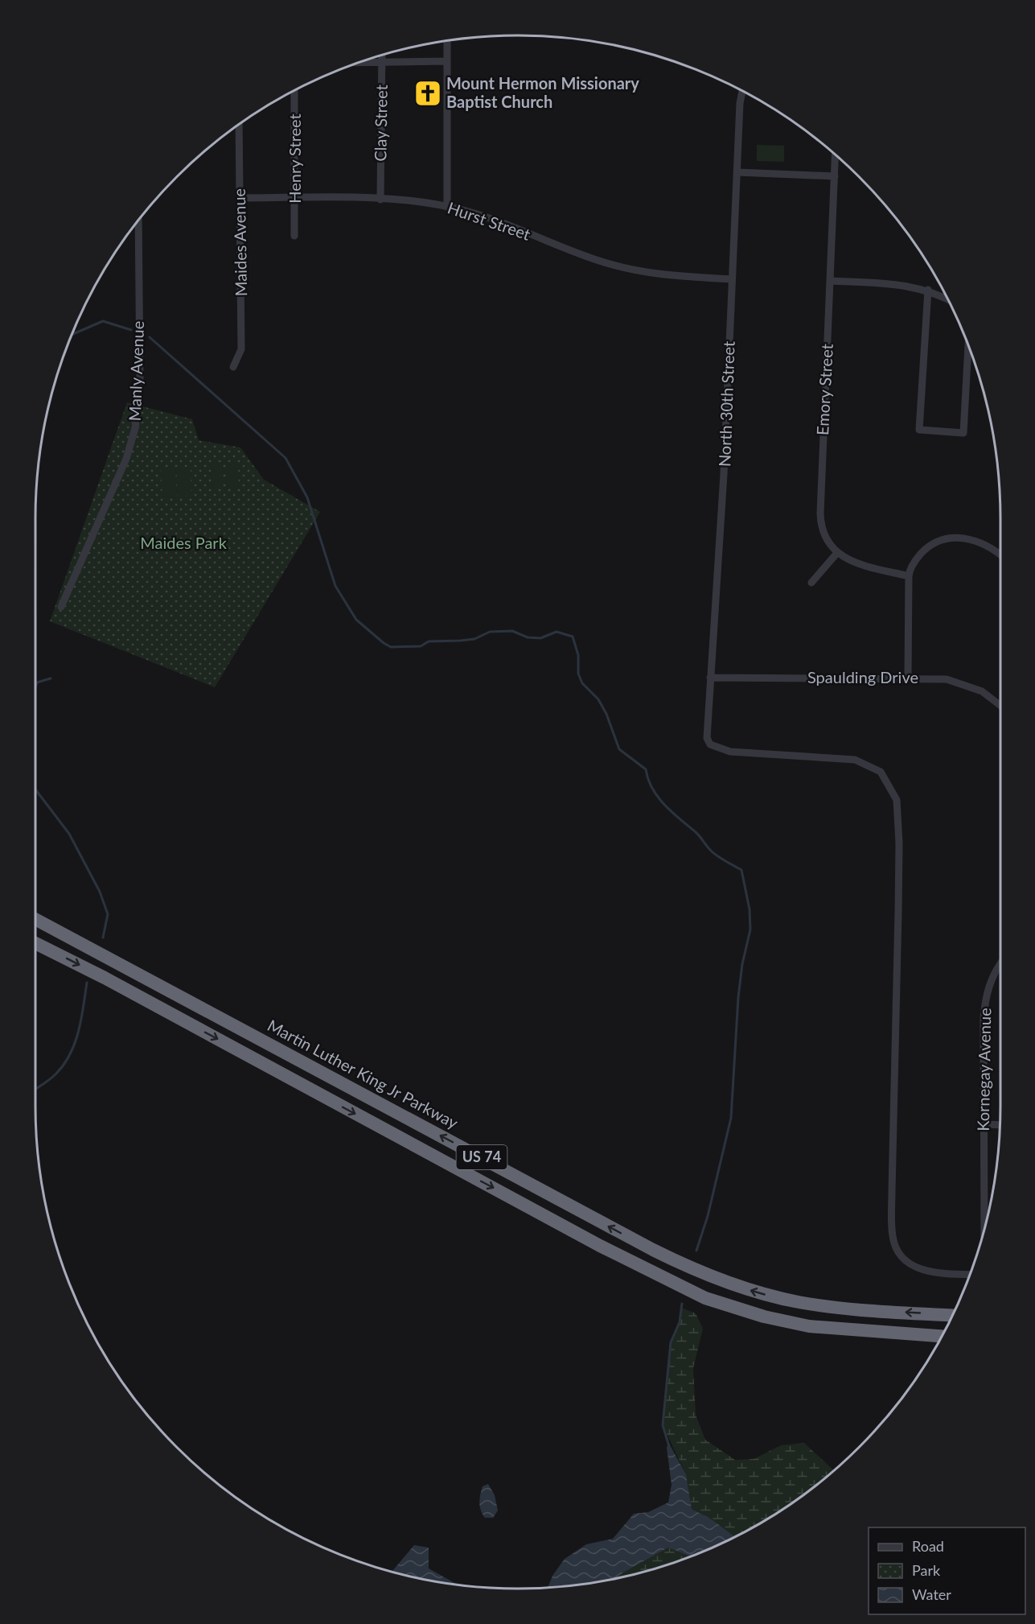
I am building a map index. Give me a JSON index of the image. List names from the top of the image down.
{
  "streets": {
    "highway": ["Martin Luther King Jr Parkway", "US 74"],
    "street": [
      "Clay Street",
      "Henry Street",
      "Hurst Street",
      "Maides Avenue",
      "Manly Avenue",
      "Emory Street",
      "North 30th Street",
      "Spaulding Drive",
      "Kornegay Avenue"
    ]
  },
  "crossings": [
    ["Clay Street", "Hurst Street"],
    ["Henry Street", "Hurst Street"],
    ["Hurst Street", "Maides Avenue"],
    ["Hurst Street", "North 30th Street"],
    ["North 30th Street", "Spaulding Drive"]
  ],
  "parks": ["Maides Park"],
  "places": {
    "church": ["Mount Hermon Missionary Baptist Church"]
  },
  "legend": ["Road", "Park", "Water"]
}
